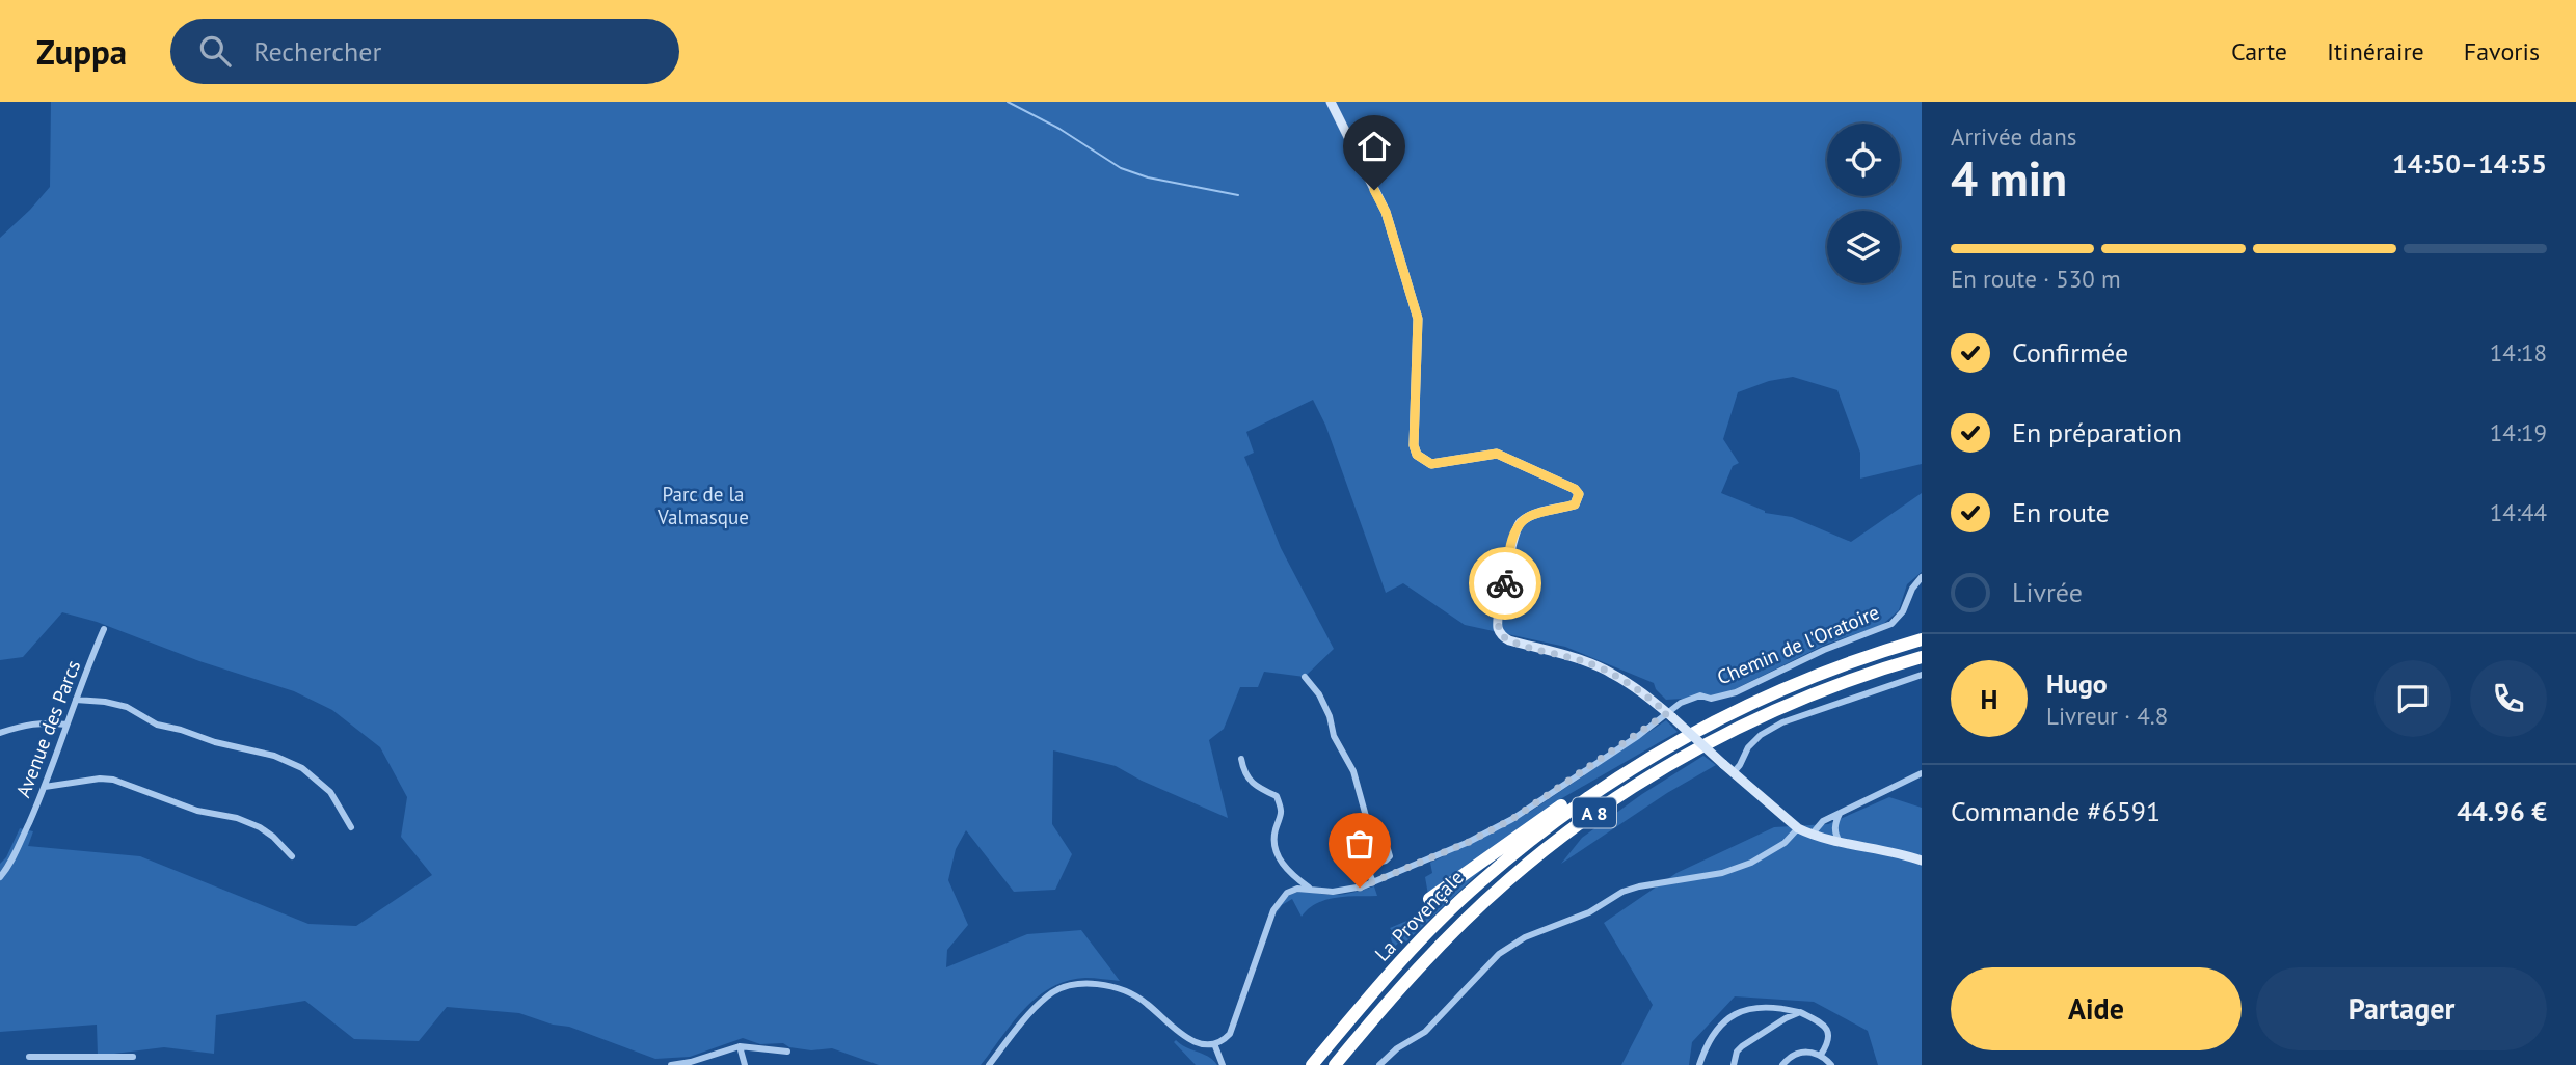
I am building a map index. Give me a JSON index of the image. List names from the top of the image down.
{
  "streets": {
    "highway": ["A 8", "La Provençale"],
    "street": ["Chemin de l'Oratoire", "Avenue des Parcs"]
  },
  "parks": ["Parc de la Valmasque"],
  "page": {
    "header": "Zuppa",
    "search": "Rechercher",
    "nav": ["Carte", "Itinéraire", "Favoris"],
    "heading": ["4 min", "Arrivée dans", "14:50–14:55"],
    "panel": [
      "Hugo",
      "Livreur · 4.8",
      "Commande #6591",
      "44.96 €"
    ],
    "bar": "En route · 530 m",
    "list": [
      ["Confirmée", "14:18"],
      ["En préparation", "14:19"],
      ["En route", "14:44"],
      "Livrée"
    ],
    "round": "H",
    "buttons": ["Aide", "Partager"]
  }
}
